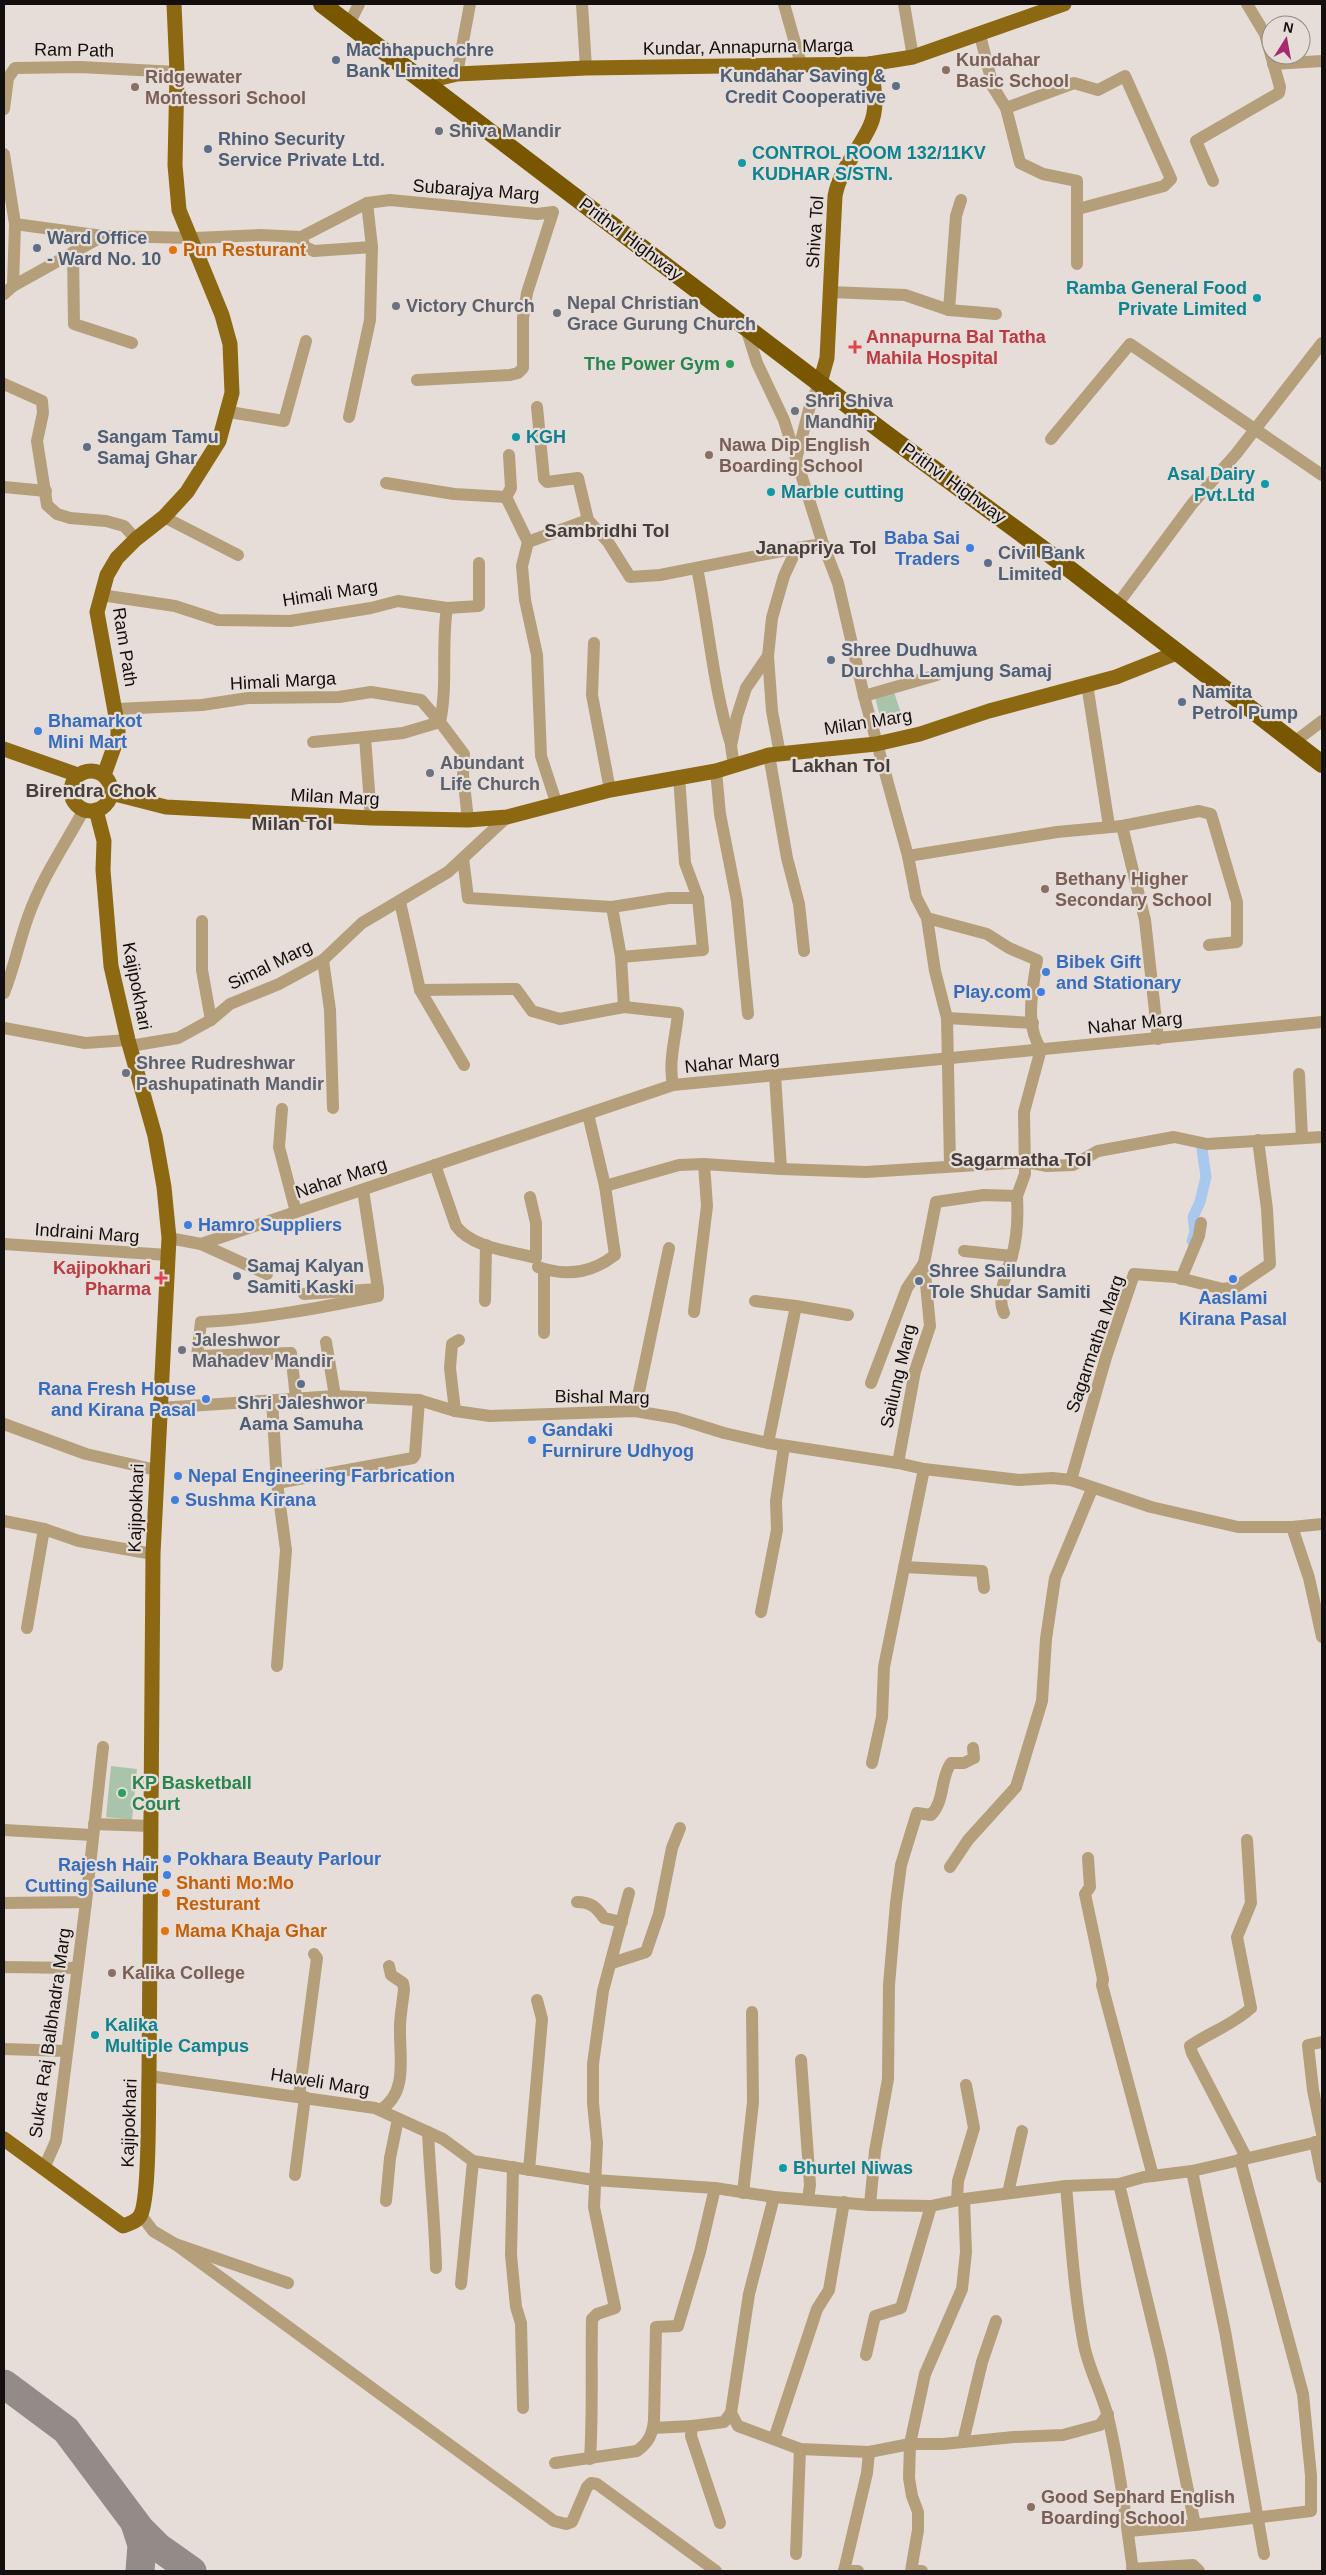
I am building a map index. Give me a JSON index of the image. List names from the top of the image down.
{
  "streets": {
    "highway": ["Prithvi Highway"],
    "main road": [
      "Kundar, Annapurna Marga",
      "Ram Path",
      "Shiva Tol",
      "Milan Marg",
      "Kajipokhari"
    ],
    "street": [
      "Subarajya Marg",
      "Himali Marg",
      "Himali Marga",
      "Simal Marg",
      "Nahar Marg",
      "Indraini Marg",
      "Sagarmatha Marg",
      "Sailung Marg",
      "Bishal Marg",
      "Sukra Raj Balbhadra Marg",
      "Haweli Marg"
    ]
  },
  "crossings": [
    ["Kundar, Annapurna Marga", "Shiva Tol"],
    ["Kundar, Annapurna Marga", "Prithvi Highway"],
    ["Ram Path", "Himali Marg"],
    ["Ram Path", "Himali Marga"],
    ["Ram Path", "Milan Marg"],
    ["Ram Path", "Kajipokhari"],
    ["Shiva Tol", "Prithvi Highway"],
    ["Prithvi Highway", "Milan Marg"],
    ["Himali Marga", "Milan Marg"],
    ["Milan Marg", "Simal Marg"],
    ["Milan Marg", "Kajipokhari"],
    ["Simal Marg", "Kajipokhari"],
    ["Kajipokhari", "Nahar Marg"],
    ["Kajipokhari", "Indraini Marg"],
    ["Kajipokhari", "Bishal Marg"],
    ["Kajipokhari", "Haweli Marg"],
    ["Sagarmatha Marg", "Bishal Marg"],
    ["Sailung Marg", "Bishal Marg"]
  ],
  "districts": [
    "Sambridhi Tol",
    "Janapriya Tol",
    "Lakhan Tol",
    "Birendra Chok",
    "Milan Tol",
    "Sagarmatha Tol"
  ],
  "places": {
    "other": [
      "Machhapuchchre Bank Limited",
      "Kundahar Basic School",
      "Kundahar Saving & Credit Cooperative",
      "Ridgewater Montessori School",
      "Shiva Mandir",
      "Rhino Security Service Private Ltd.",
      "CONTROL ROOM 132/11KV KUDHAR S/STN.",
      "Ward Office - Ward No. 10",
      "Pun Resturant",
      "Ramba General Food Private Limited",
      "Victory Church",
      "Nepal Christian Grace Gurung Church",
      "The Power Gym",
      "Shri Shiva Mandhir",
      "KGH",
      "Sangam Tamu Samaj Ghar",
      "Nawa Dip English Boarding School",
      "Asal Dairy Pvt.Ltd",
      "Marble cutting",
      "Baba Sai Traders",
      "Civil Bank Limited",
      "Shree Dudhuwa Durchha Lamjung Samaj",
      "Namita Petrol Pump",
      "Bhamarkot Mini Mart",
      "Abundant Life Church",
      "Bethany Higher Secondary School",
      "Bibek Gift and Stationary",
      "Play.com",
      "Shree Rudreshwar Pashupatinath Mandir",
      "Hamro Suppliers",
      "Samaj Kalyan Samiti Kaski",
      "Aaslami Kirana Pasal",
      "Shree Sailundra Tole Shudar Samiti",
      "Jaleshwor Mahadev Mandir",
      "Shri Jaleshwor Aama Samuha",
      "Rana Fresh House and Kirana Pasal",
      "Gandaki Furnirure Udhyog",
      "Nepal Engineering Farbrication",
      "Sushma Kirana",
      "KP Basketball Court",
      "Pokhara Beauty Parlour",
      "Rajesh Hair Cutting Sailune",
      "Shanti Mo:Mo Resturant",
      "Mama Khaja Ghar",
      "Kalika College",
      "Kalika Multiple Campus",
      "Bhurtel Niwas",
      "Good Sephard English Boarding School"
    ],
    "health": ["Annapurna Bal Tatha Mahila Hospital", "Kajipokhari Pharma"]
  },
  "north": "top"
}
